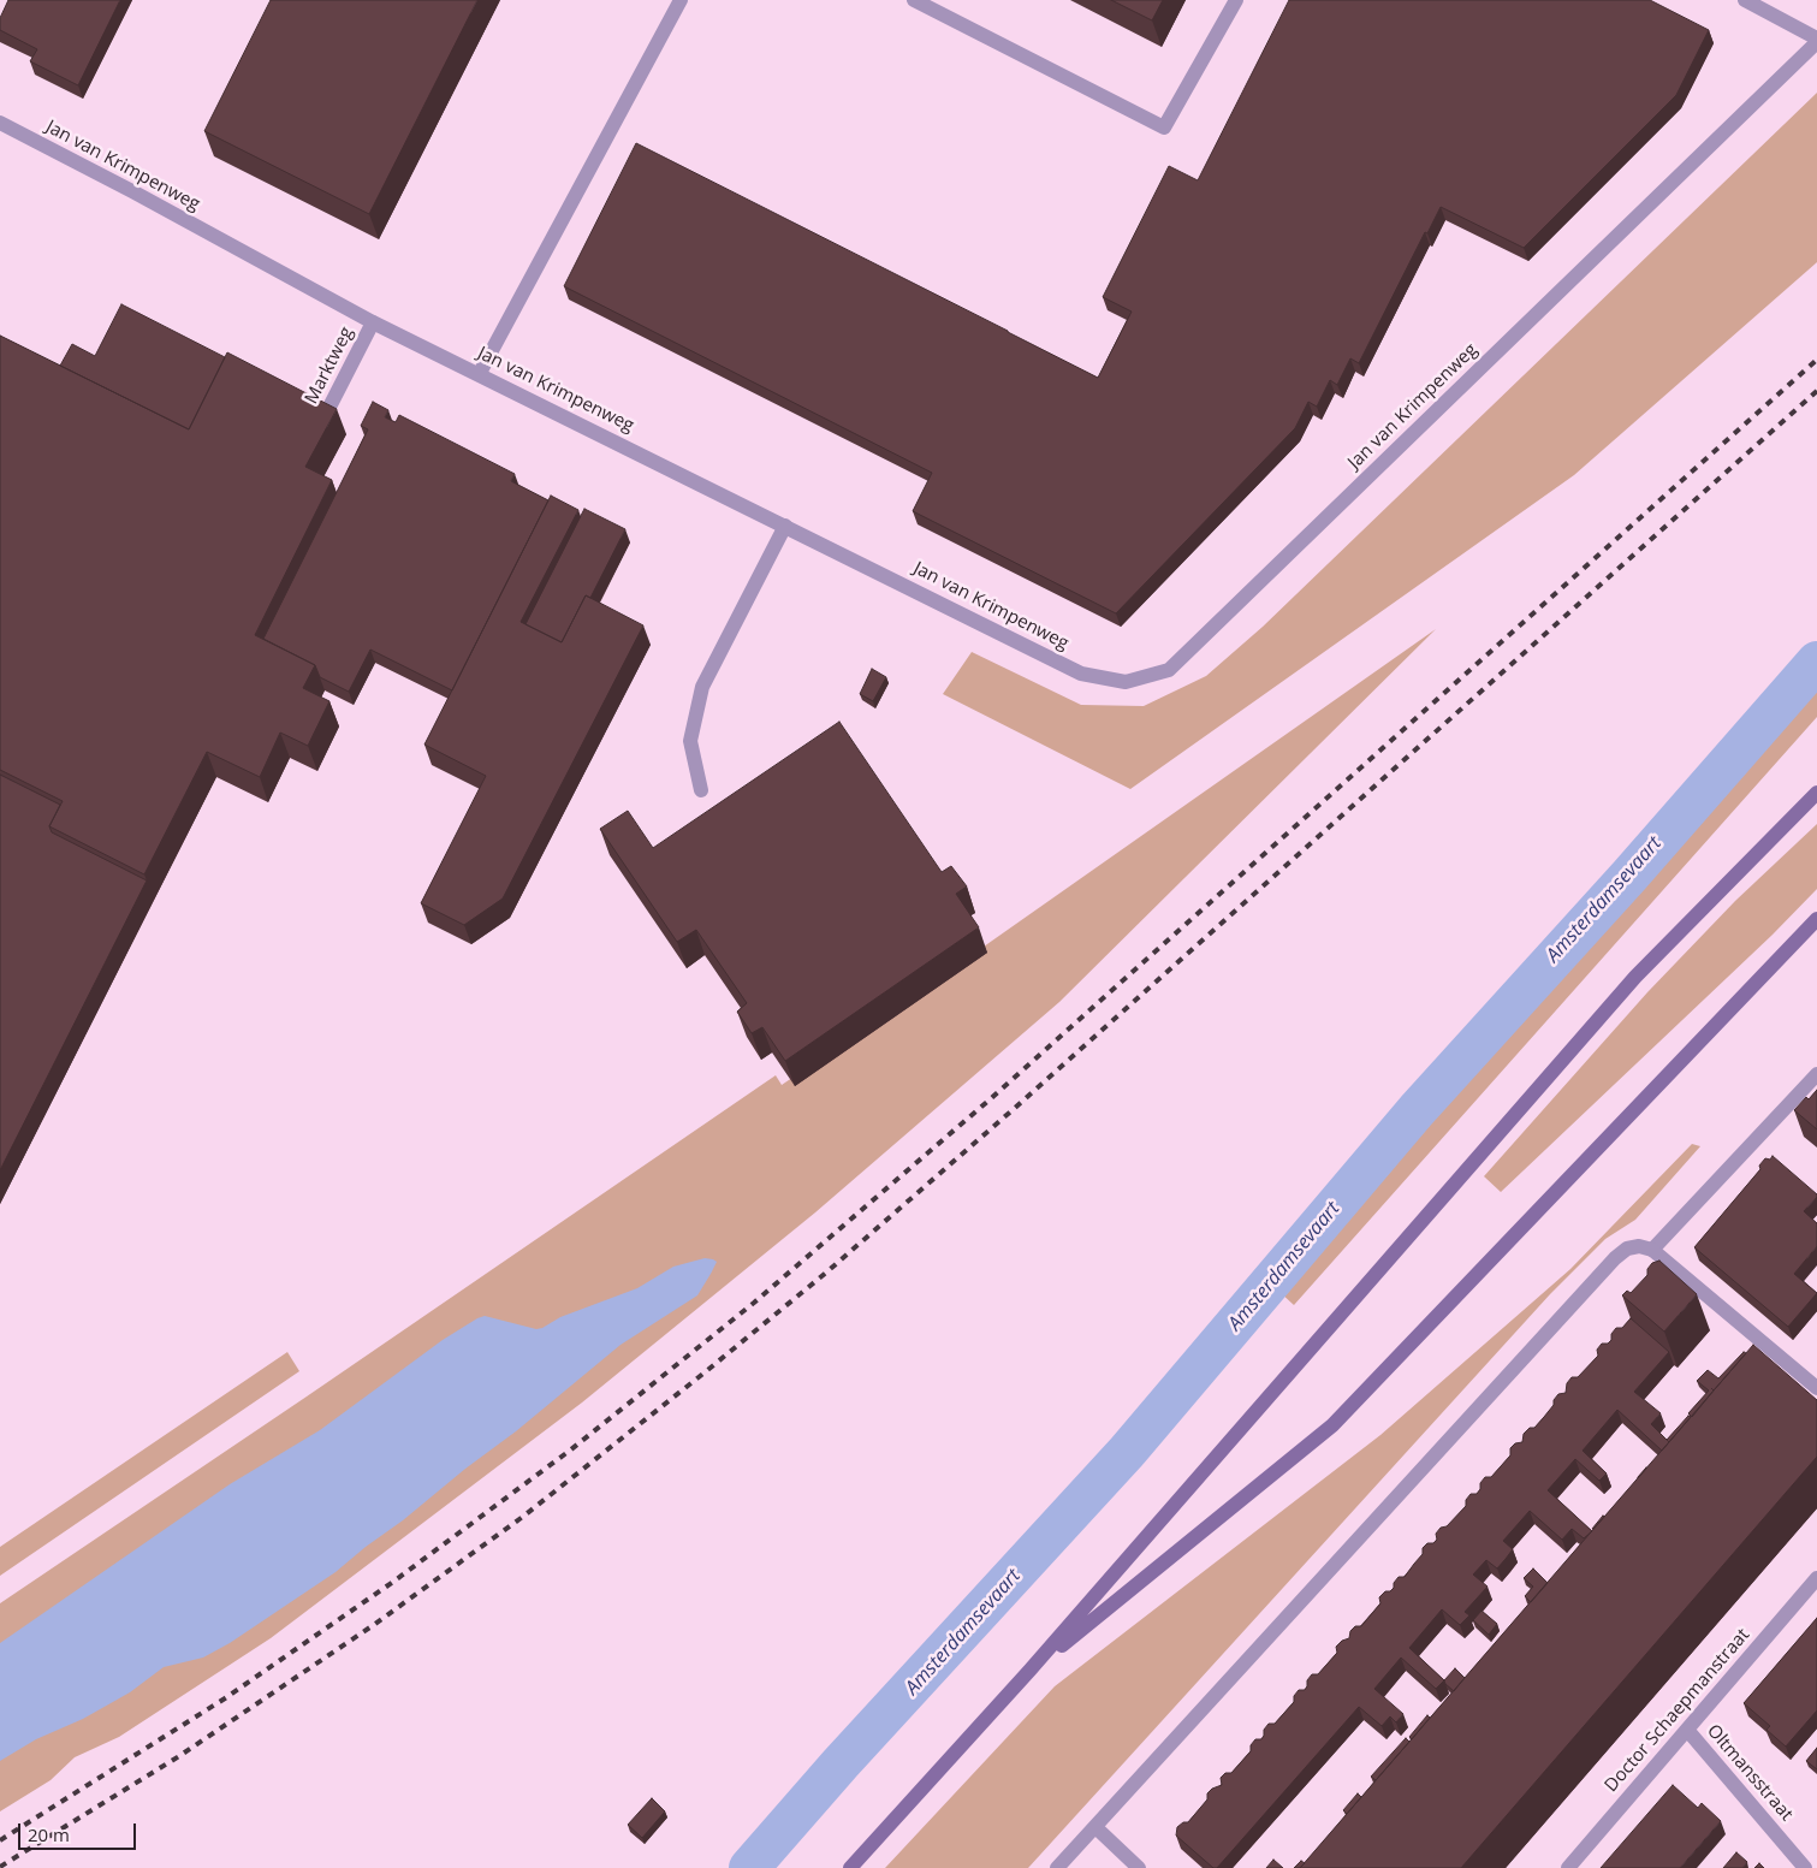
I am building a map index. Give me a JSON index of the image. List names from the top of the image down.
{
  "streets": {
    "street": [
      "Jan van Krimpenweg",
      "Marktweg",
      "Doctor Schaepmanstraat",
      "Oltmansstraat"
    ]
  },
  "crossings": [
    ["Jan van Krimpenweg", "Marktweg"],
    ["Doctor Schaepmanstraat", "Oltmansstraat"]
  ],
  "water": ["Amsterdamsevaart"],
  "scale_bar": "20 m"
}
